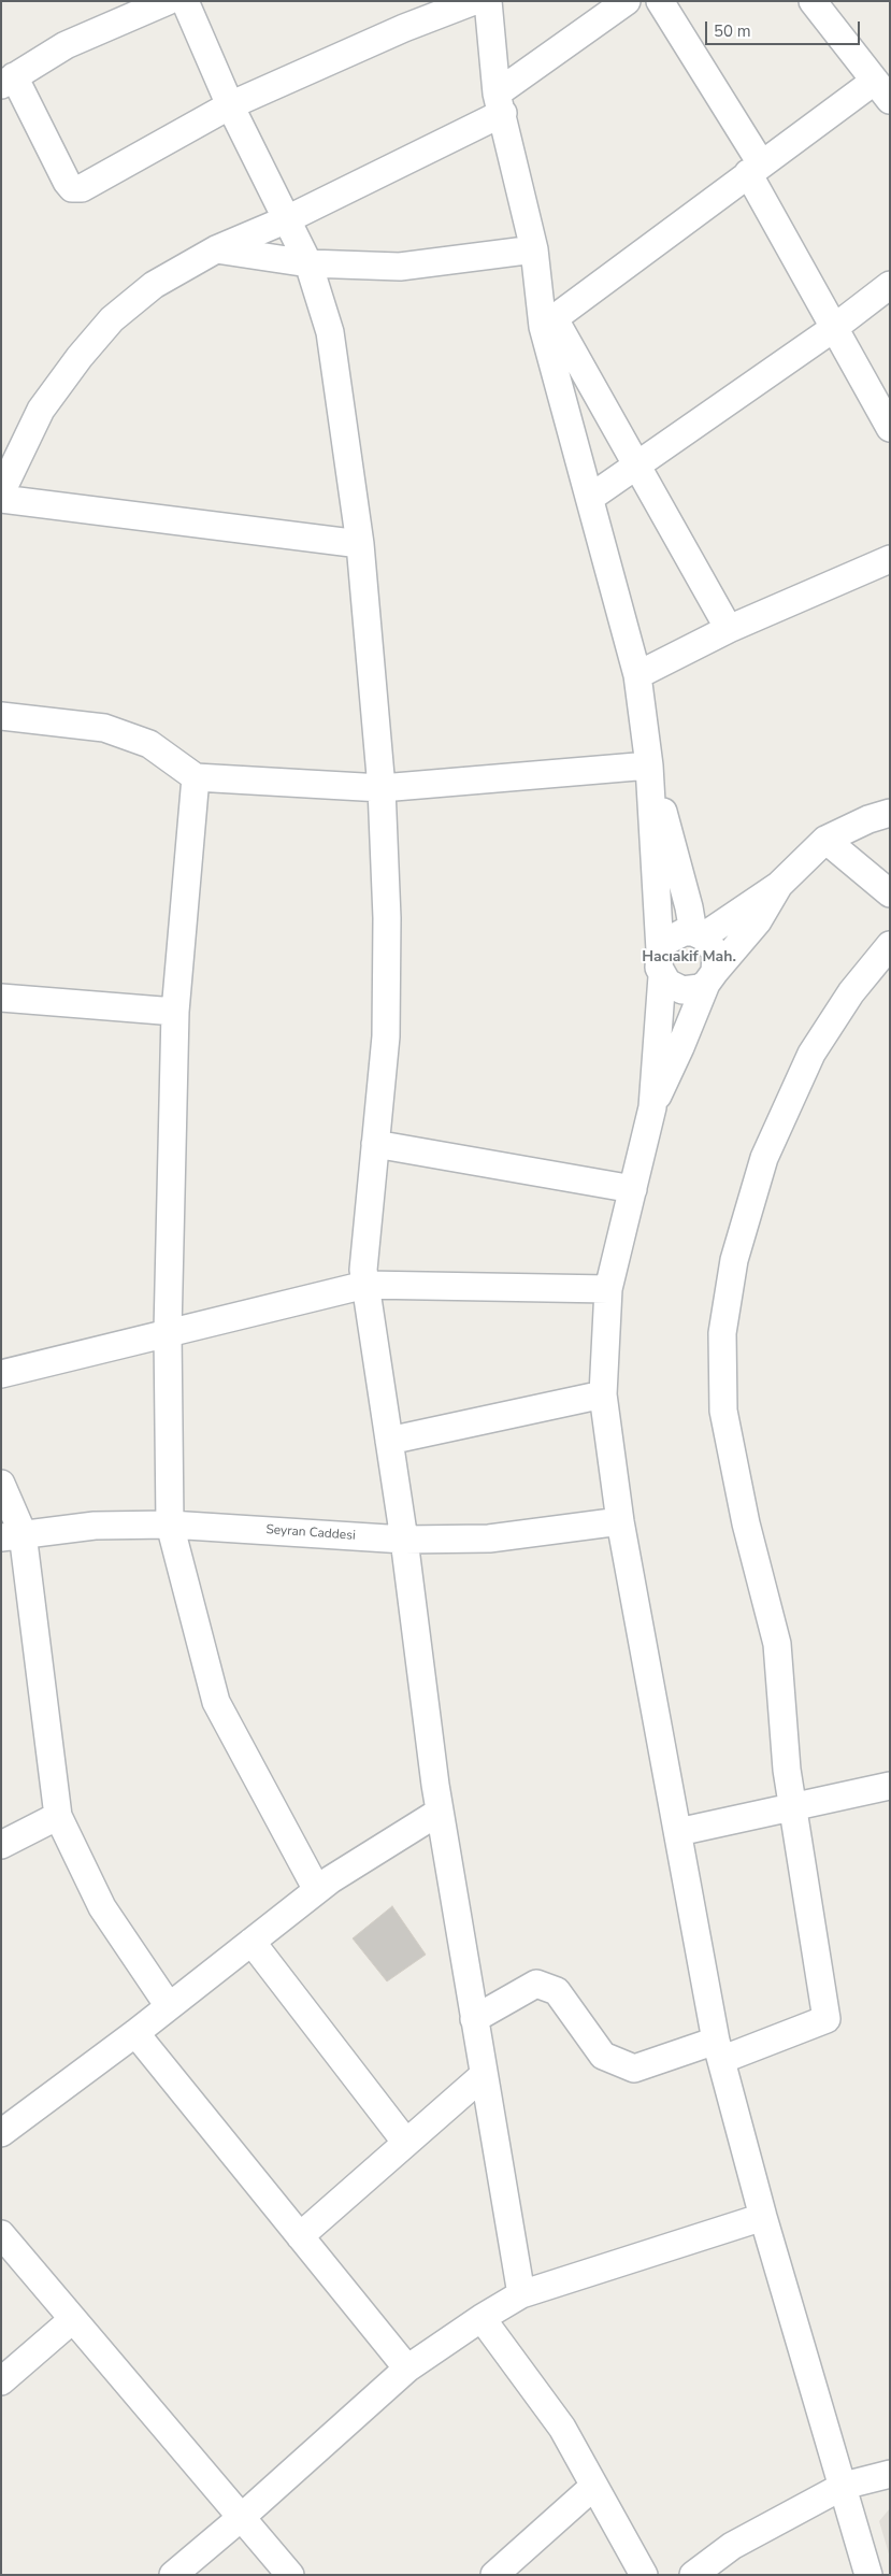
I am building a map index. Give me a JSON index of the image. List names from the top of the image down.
{
  "streets": {
    "street": ["Seyran Caddesi"]
  },
  "districts": ["Hacıakif Mah."],
  "scale_bar": "50 m"
}
